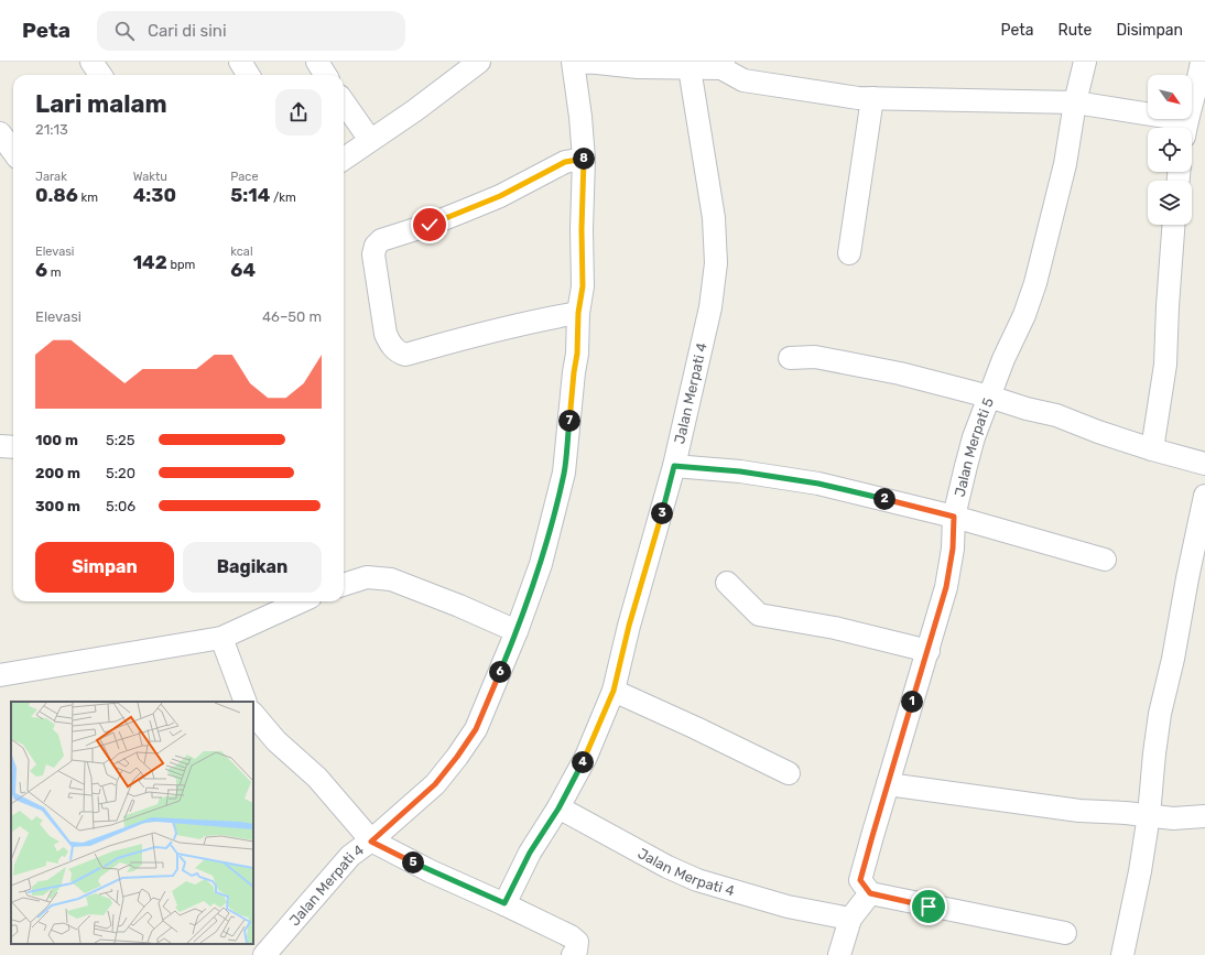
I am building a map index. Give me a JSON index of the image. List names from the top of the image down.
{
  "streets": {
    "street": ["Jalan Merpati 4", "Jalan Merpati 5"]
  },
  "north": "bottom right",
  "page": {
    "header": "Peta",
    "search": "Cari di sini",
    "nav": ["Peta", "Rute", "Disimpan"],
    "heading": ["Lari malam", "21:13"],
    "pins": [
      "8",
      "7",
      "2",
      "3",
      "6",
      "1",
      "4",
      "5"
    ],
    "stats": [
      ["Jarak", "0.86 km"],
      ["Waktu", "4:30"],
      ["Pace", "5:14 /km"],
      ["Elevasi", "6 m"],
      ["142 bpm"],
      ["kcal", "64"]
    ],
    "chart": ["Elevasi", "46–50 m"],
    "list": [
      {
        "name": "100 m",
        "note": "5:25"
      },
      {
        "name": "200 m",
        "note": "5:20"
      },
      {
        "name": "300 m",
        "note": "5:06"
      }
    ],
    "buttons": ["Simpan", "Bagikan"]
  }
}
